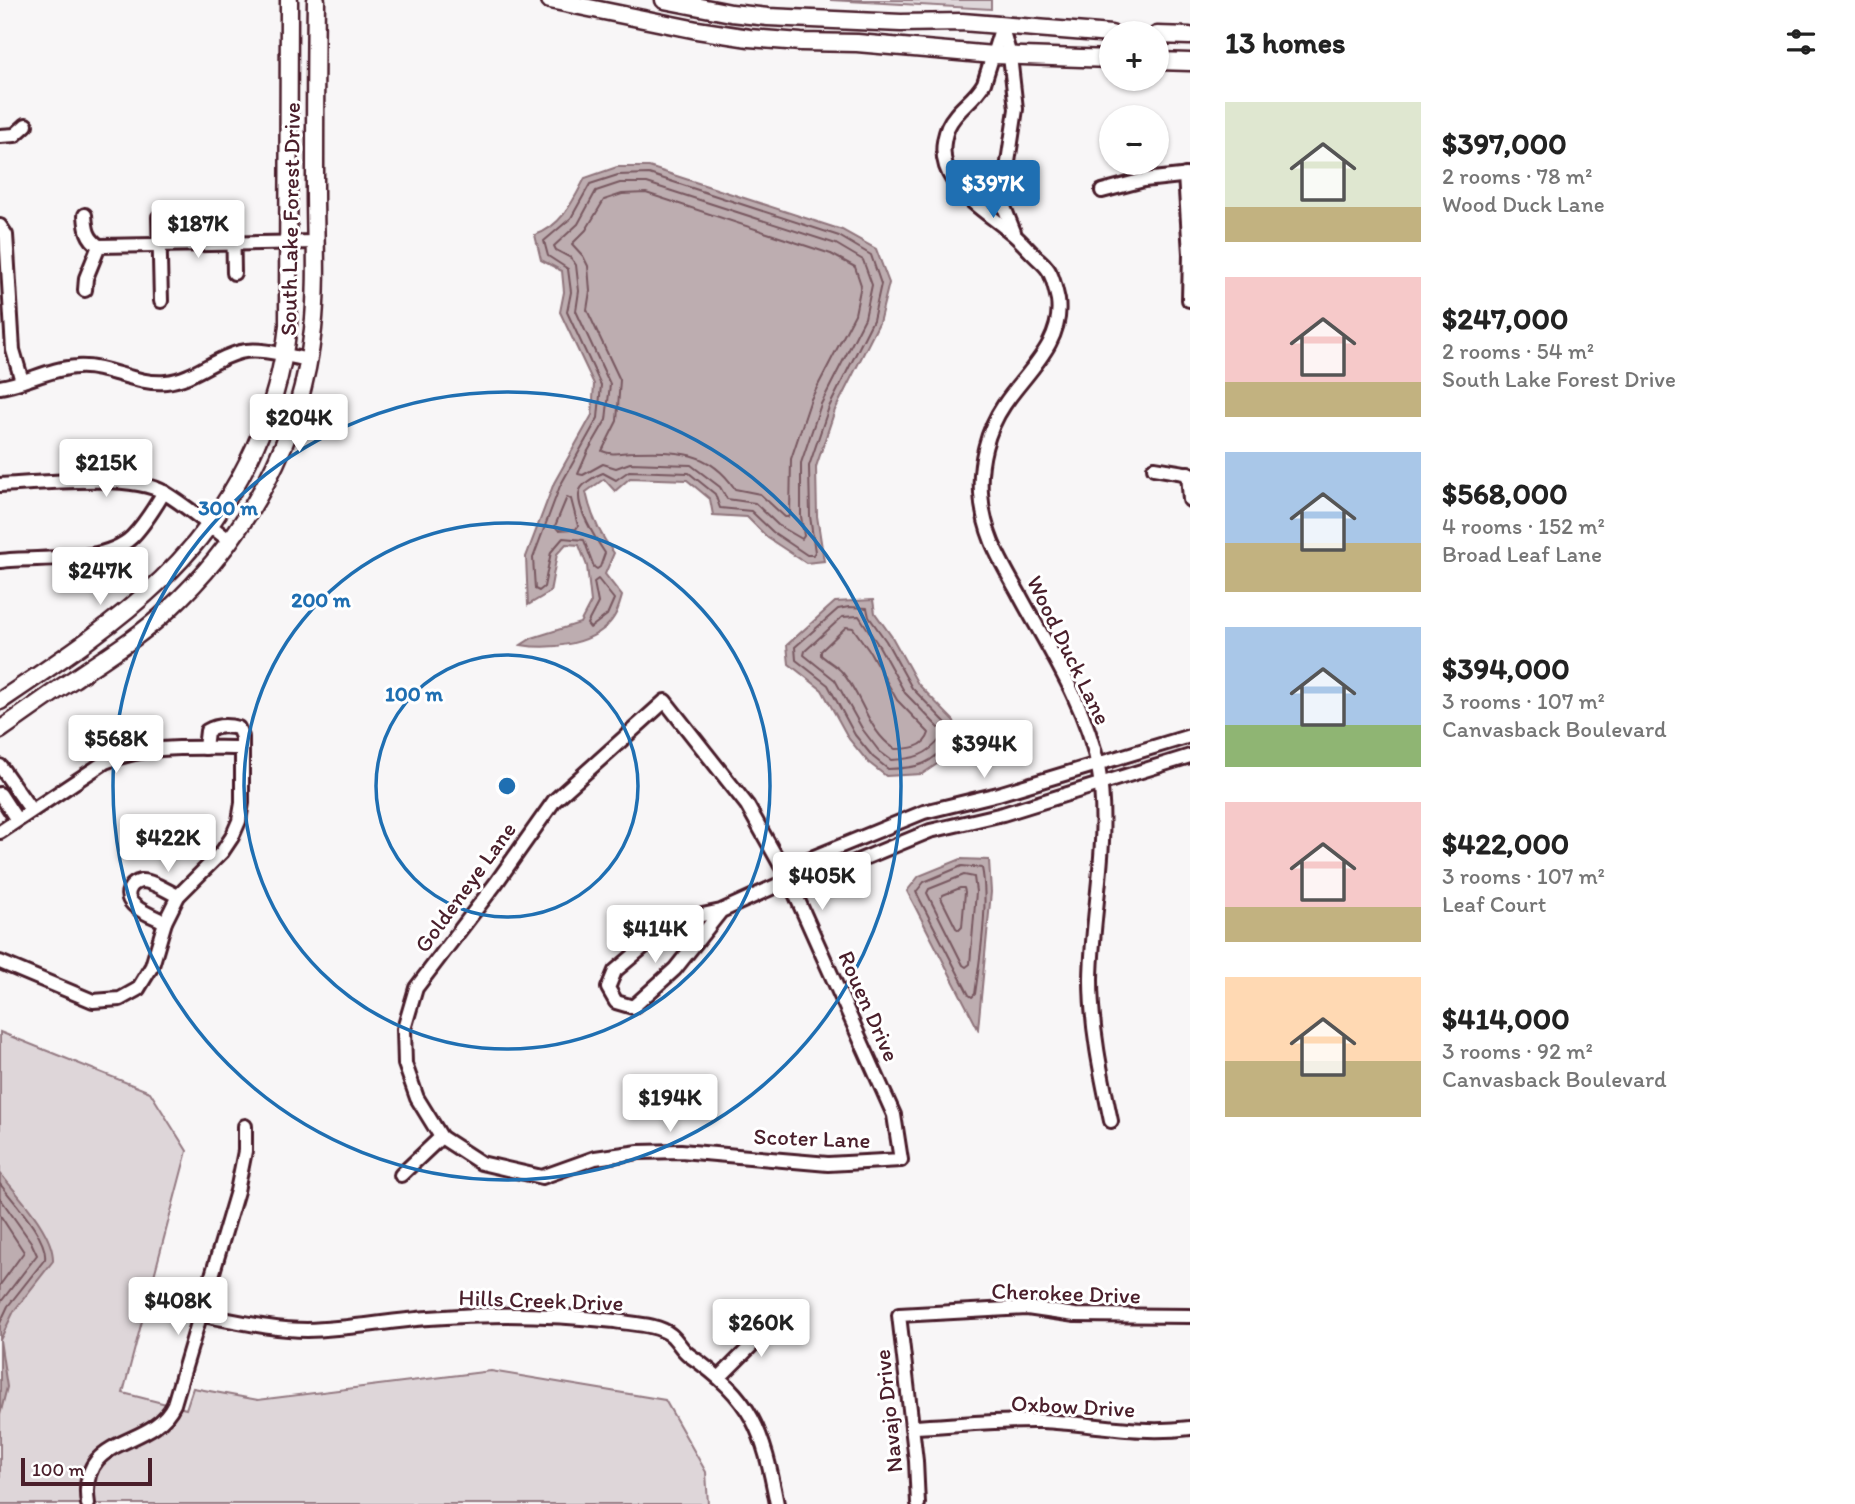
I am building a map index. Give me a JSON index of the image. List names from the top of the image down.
{
  "streets": {
    "main road": ["South Lake Forest Drive"],
    "street": [
      "Wood Duck Lane",
      "Goldeneye Lane",
      "Rouen Drive",
      "Scoter Lane",
      "Cherokee Drive",
      "Hills Creek Drive",
      "Oxbow Drive",
      "Navajo Drive"
    ]
  },
  "crossings": [
    ["Goldeneye Lane", "Rouen Drive"],
    ["Goldeneye Lane", "Scoter Lane"],
    ["Rouen Drive", "Scoter Lane"],
    ["Cherokee Drive", "Navajo Drive"],
    ["Oxbow Drive", "Navajo Drive"]
  ],
  "scale_bar": "100 m",
  "page": {
    "heading": "13 homes",
    "map_buttons": ["+", "−"],
    "list": [
      {
        "name": "$397,000",
        "note": "2 rooms · 78 m² · Wood Duck Lane"
      },
      {
        "name": "$247,000",
        "note": "2 rooms · 54 m² · South Lake Forest Drive"
      },
      {
        "name": "$568,000",
        "note": "4 rooms · 152 m² · Broad Leaf Lane"
      },
      {
        "name": "$394,000",
        "note": "3 rooms · 107 m² · Canvasback Boulevard"
      },
      {
        "name": "$422,000",
        "note": "3 rooms · 107 m² · Leaf Court"
      },
      {
        "name": "$414,000",
        "note": "3 rooms · 92 m² · Canvasback Boulevard"
      }
    ],
    "price": [
      "$397K",
      "$187K",
      "$204K",
      "$215K",
      "$247K",
      "$568K",
      "$394K",
      "$422K",
      "$405K",
      "$414K",
      "$194K",
      "$408K",
      "$260K"
    ],
    "scale": "100 m"
  },
  "rings": ["300 m", "200 m", "100 m"]
}
